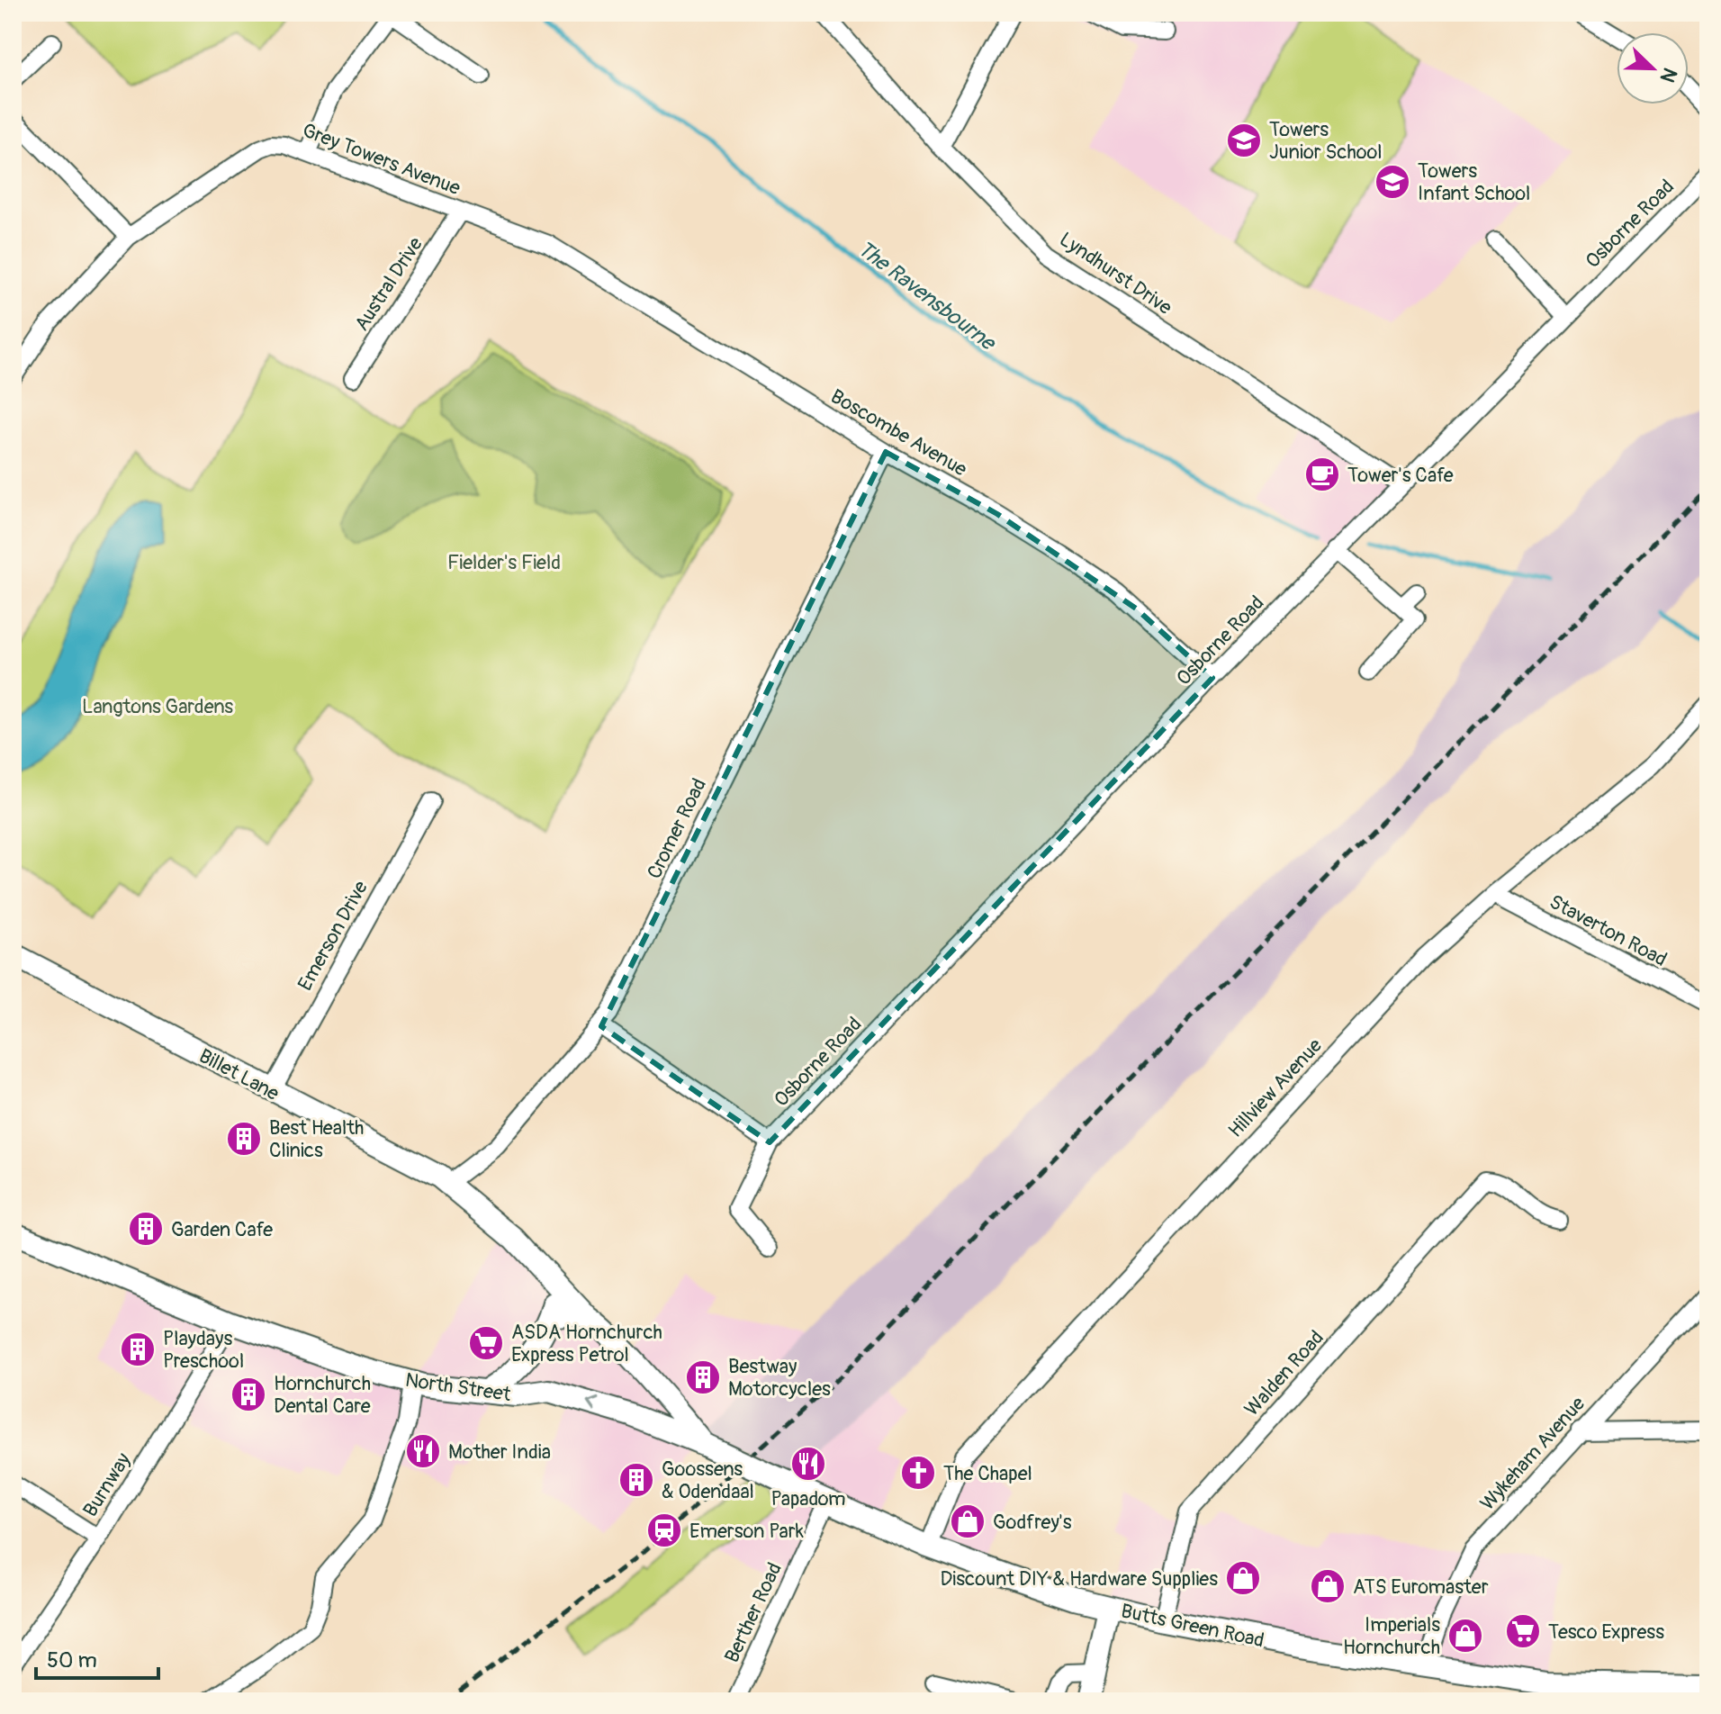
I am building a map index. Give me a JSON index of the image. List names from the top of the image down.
{
  "streets": {
    "street": [
      "Grey Towers Avenue",
      "Osborne Road",
      "Lyndhurst Drive",
      "Austral Drive",
      "Boscombe Avenue",
      "Cromer Road",
      "Staverton Road",
      "Emerson Drive",
      "Billet Lane",
      "Hillview Avenue",
      "Walden Road",
      "North Street",
      "Wykeham Avenue",
      "Burnway",
      "Berther Road",
      "Butts Green Road"
    ]
  },
  "crossings": [
    ["Grey Towers Avenue", "Austral Drive"],
    ["Grey Towers Avenue", "Boscombe Avenue"],
    ["Osborne Road", "Lyndhurst Drive"],
    ["Osborne Road", "Boscombe Avenue"],
    ["Boscombe Avenue", "Cromer Road"],
    ["Cromer Road", "Billet Lane"],
    ["Staverton Road", "Hillview Avenue"],
    ["Emerson Drive", "Billet Lane"],
    ["Billet Lane", "North Street"],
    ["Billet Lane", "Butts Green Road"],
    ["Hillview Avenue", "Butts Green Road"],
    ["Walden Road", "Butts Green Road"],
    ["North Street", "Burnway"],
    ["North Street", "Butts Green Road"],
    ["Wykeham Avenue", "Butts Green Road"],
    ["Berther Road", "Butts Green Road"]
  ],
  "water": ["The Ravensbourne"],
  "parks": ["Fielder's Field", "Langtons Gardens"],
  "places": {
    "school or university": ["Towers Junior School", "Towers Infant School"],
    "cafe": ["Tower's Cafe"],
    "building": [
      "Best Health Clinics",
      "Garden Cafe",
      "Playdays Preschool",
      "Bestway Motorcycles",
      "Hornchurch Dental Care",
      "Goossens & Odendaal"
    ],
    "supermarket": ["ASDA Hornchurch Express Petrol", "Tesco Express"],
    "restaurant": ["Mother India", "Papadom"],
    "church": ["The Chapel"],
    "shop": [
      "Godfrey's",
      "Discount DIY & Hardware Supplies",
      "ATS Euromaster",
      "Imperials Hornchurch"
    ],
    "station": ["Emerson Park"]
  },
  "scale_bar": "50 m",
  "north": "bottom right"
}
